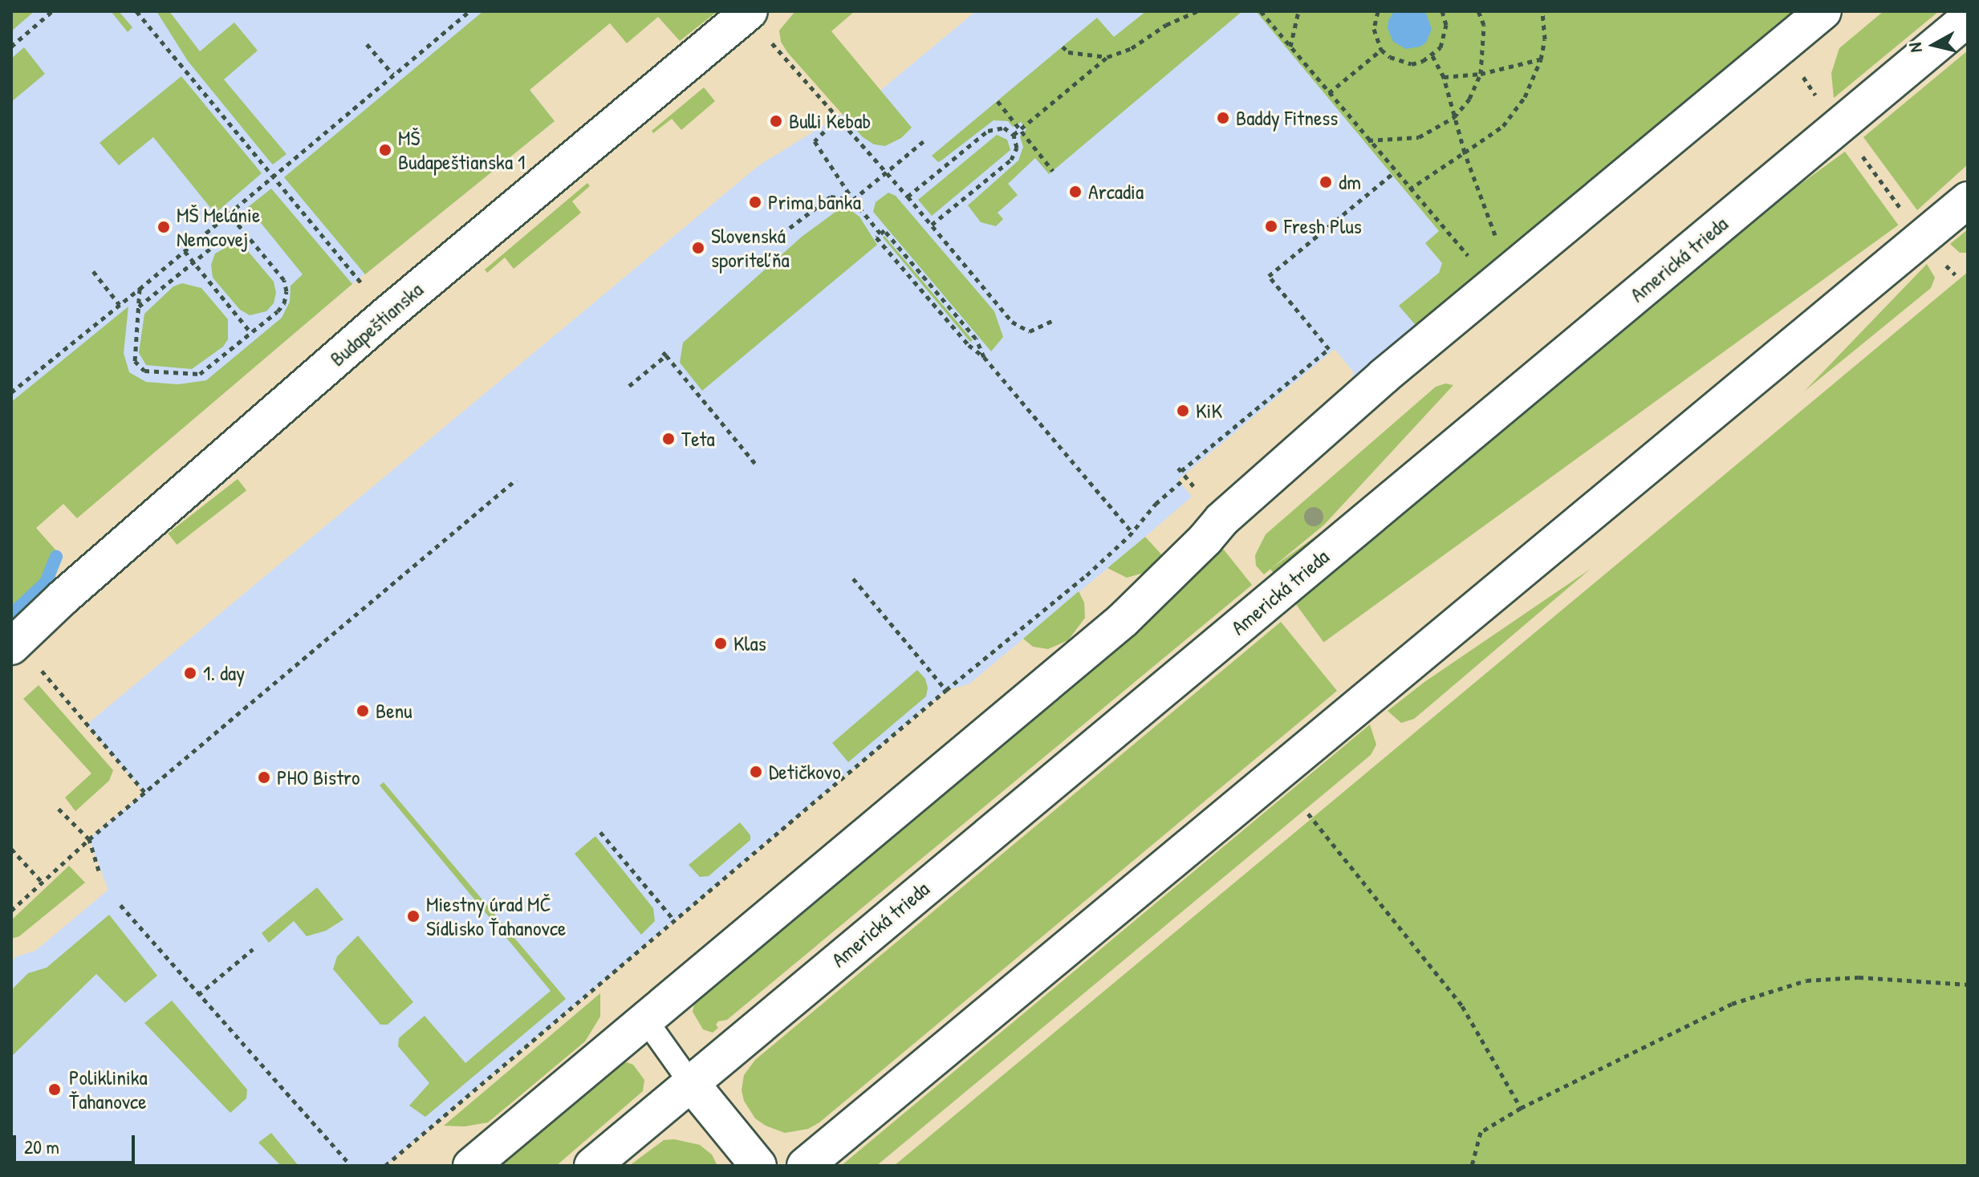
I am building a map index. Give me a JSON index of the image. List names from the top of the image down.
{
  "streets": {
    "street": ["Americká trieda", "Budapeštianska"]
  },
  "places": [
    "Baddy Fitness",
    "Bulli Kebab",
    "MŠ Budapeštianska 1",
    "dm",
    "Arcadia",
    "Prima banka",
    "Fresh Plus",
    "MŠ Melánie Nemcovej",
    "Slovenská sporiteľňa",
    "KiK",
    "Teta",
    "Klas",
    "1. day",
    "Benu",
    "Detičkovo",
    "PHO Bistro",
    "Miestny úrad MČ Sídlisko Ťahanovce",
    "Poliklinika Ťahanovce"
  ],
  "scale_bar": "20 m",
  "north": "left"
}
